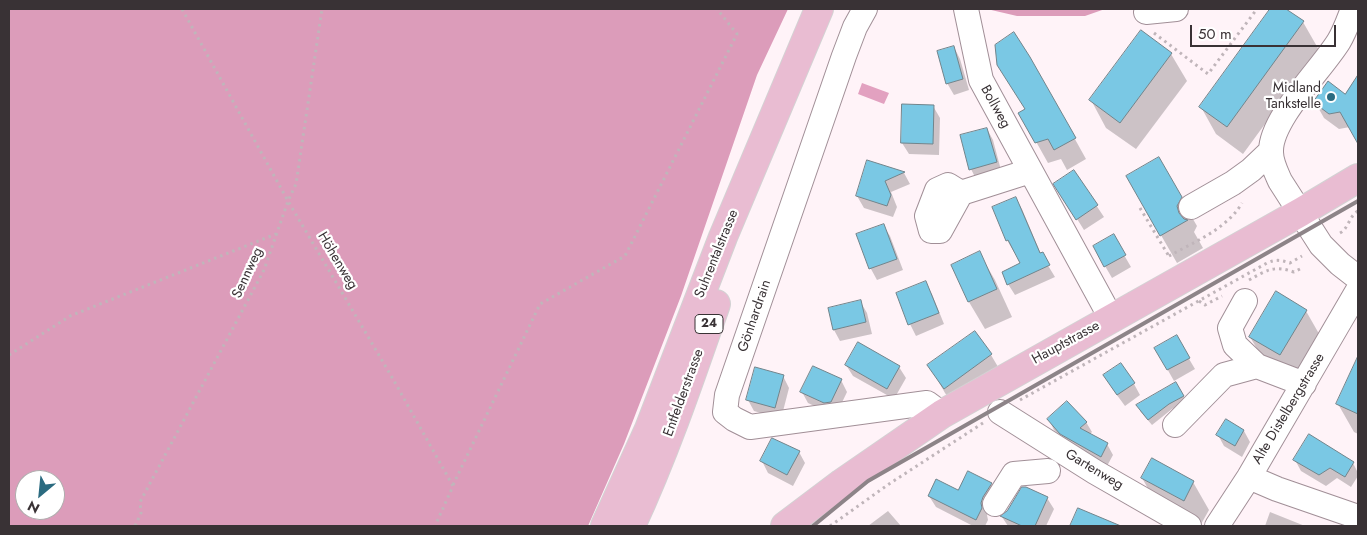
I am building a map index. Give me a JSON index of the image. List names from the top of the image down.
{
  "streets": {
    "main road": [
      "Suhrentalstrasse",
      "24",
      "Hauptstrasse",
      "Entfelderstrasse"
    ],
    "street": [
      "Bollweg",
      "Gönhardrain",
      "Alte Distelbergstrasse",
      "Gartenweg"
    ],
    "path": ["Höhenweg", "Sennweg"]
  },
  "crossings": [
    ["Bollweg", "Hauptstrasse"],
    ["Suhrentalstrasse", "Entfelderstrasse"],
    ["Höhenweg", "Sennweg"],
    ["Gönhardrain", "Hauptstrasse"]
  ],
  "places": ["Midland Tankstelle"],
  "scale_bar": "50 m",
  "north": "bottom left"
}
